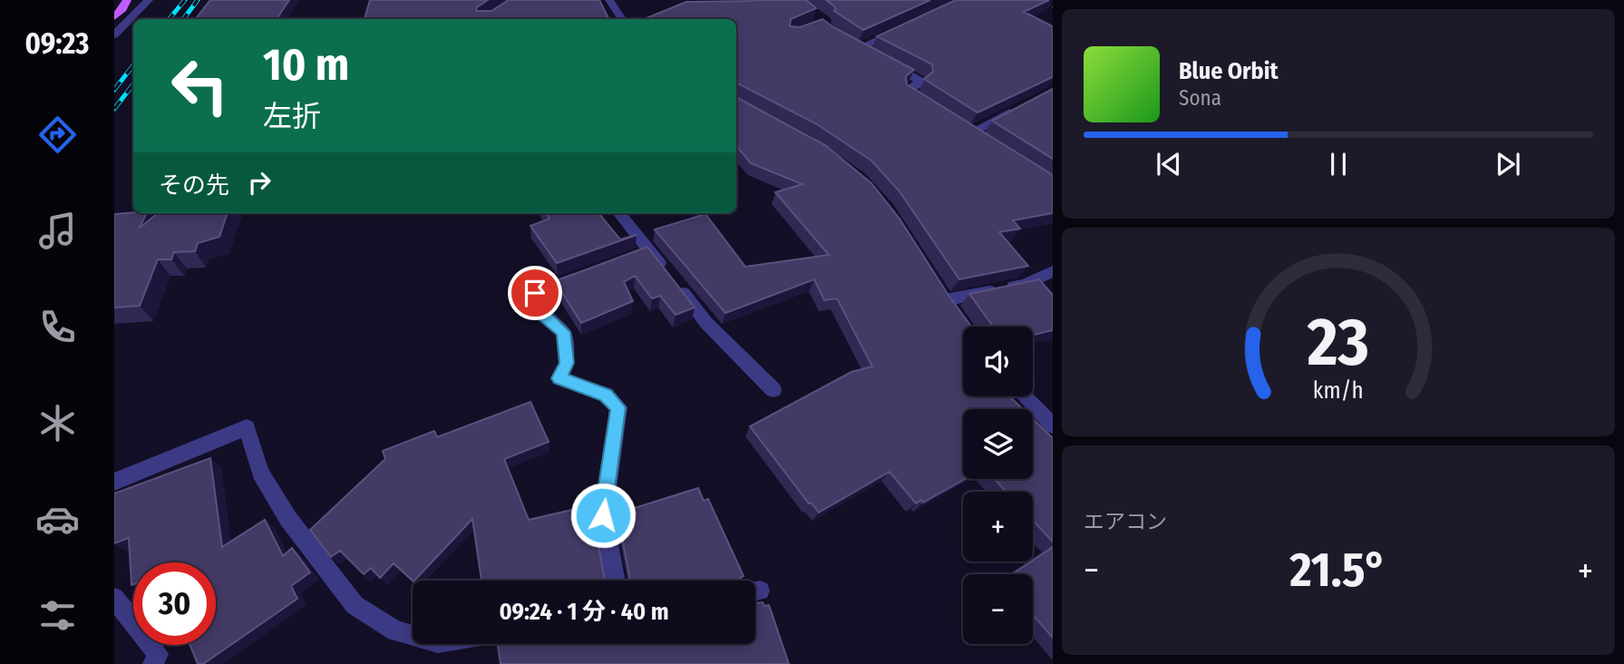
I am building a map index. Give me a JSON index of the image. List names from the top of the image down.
{
  "page": {
    "tabs": "09:23",
    "turn": ["10 m", "左折"],
    "song": ["Blue Orbit", "Sona"],
    "then": "その先",
    "map_buttons": ["+", "−"],
    "tile": "エアコン",
    "heat": ["−", "21.5°", "+"],
    "limit": "30",
    "trip": "09:24 · 1 分 · 40 m",
    "gauge": ["23", "km/h"]
  }
}
